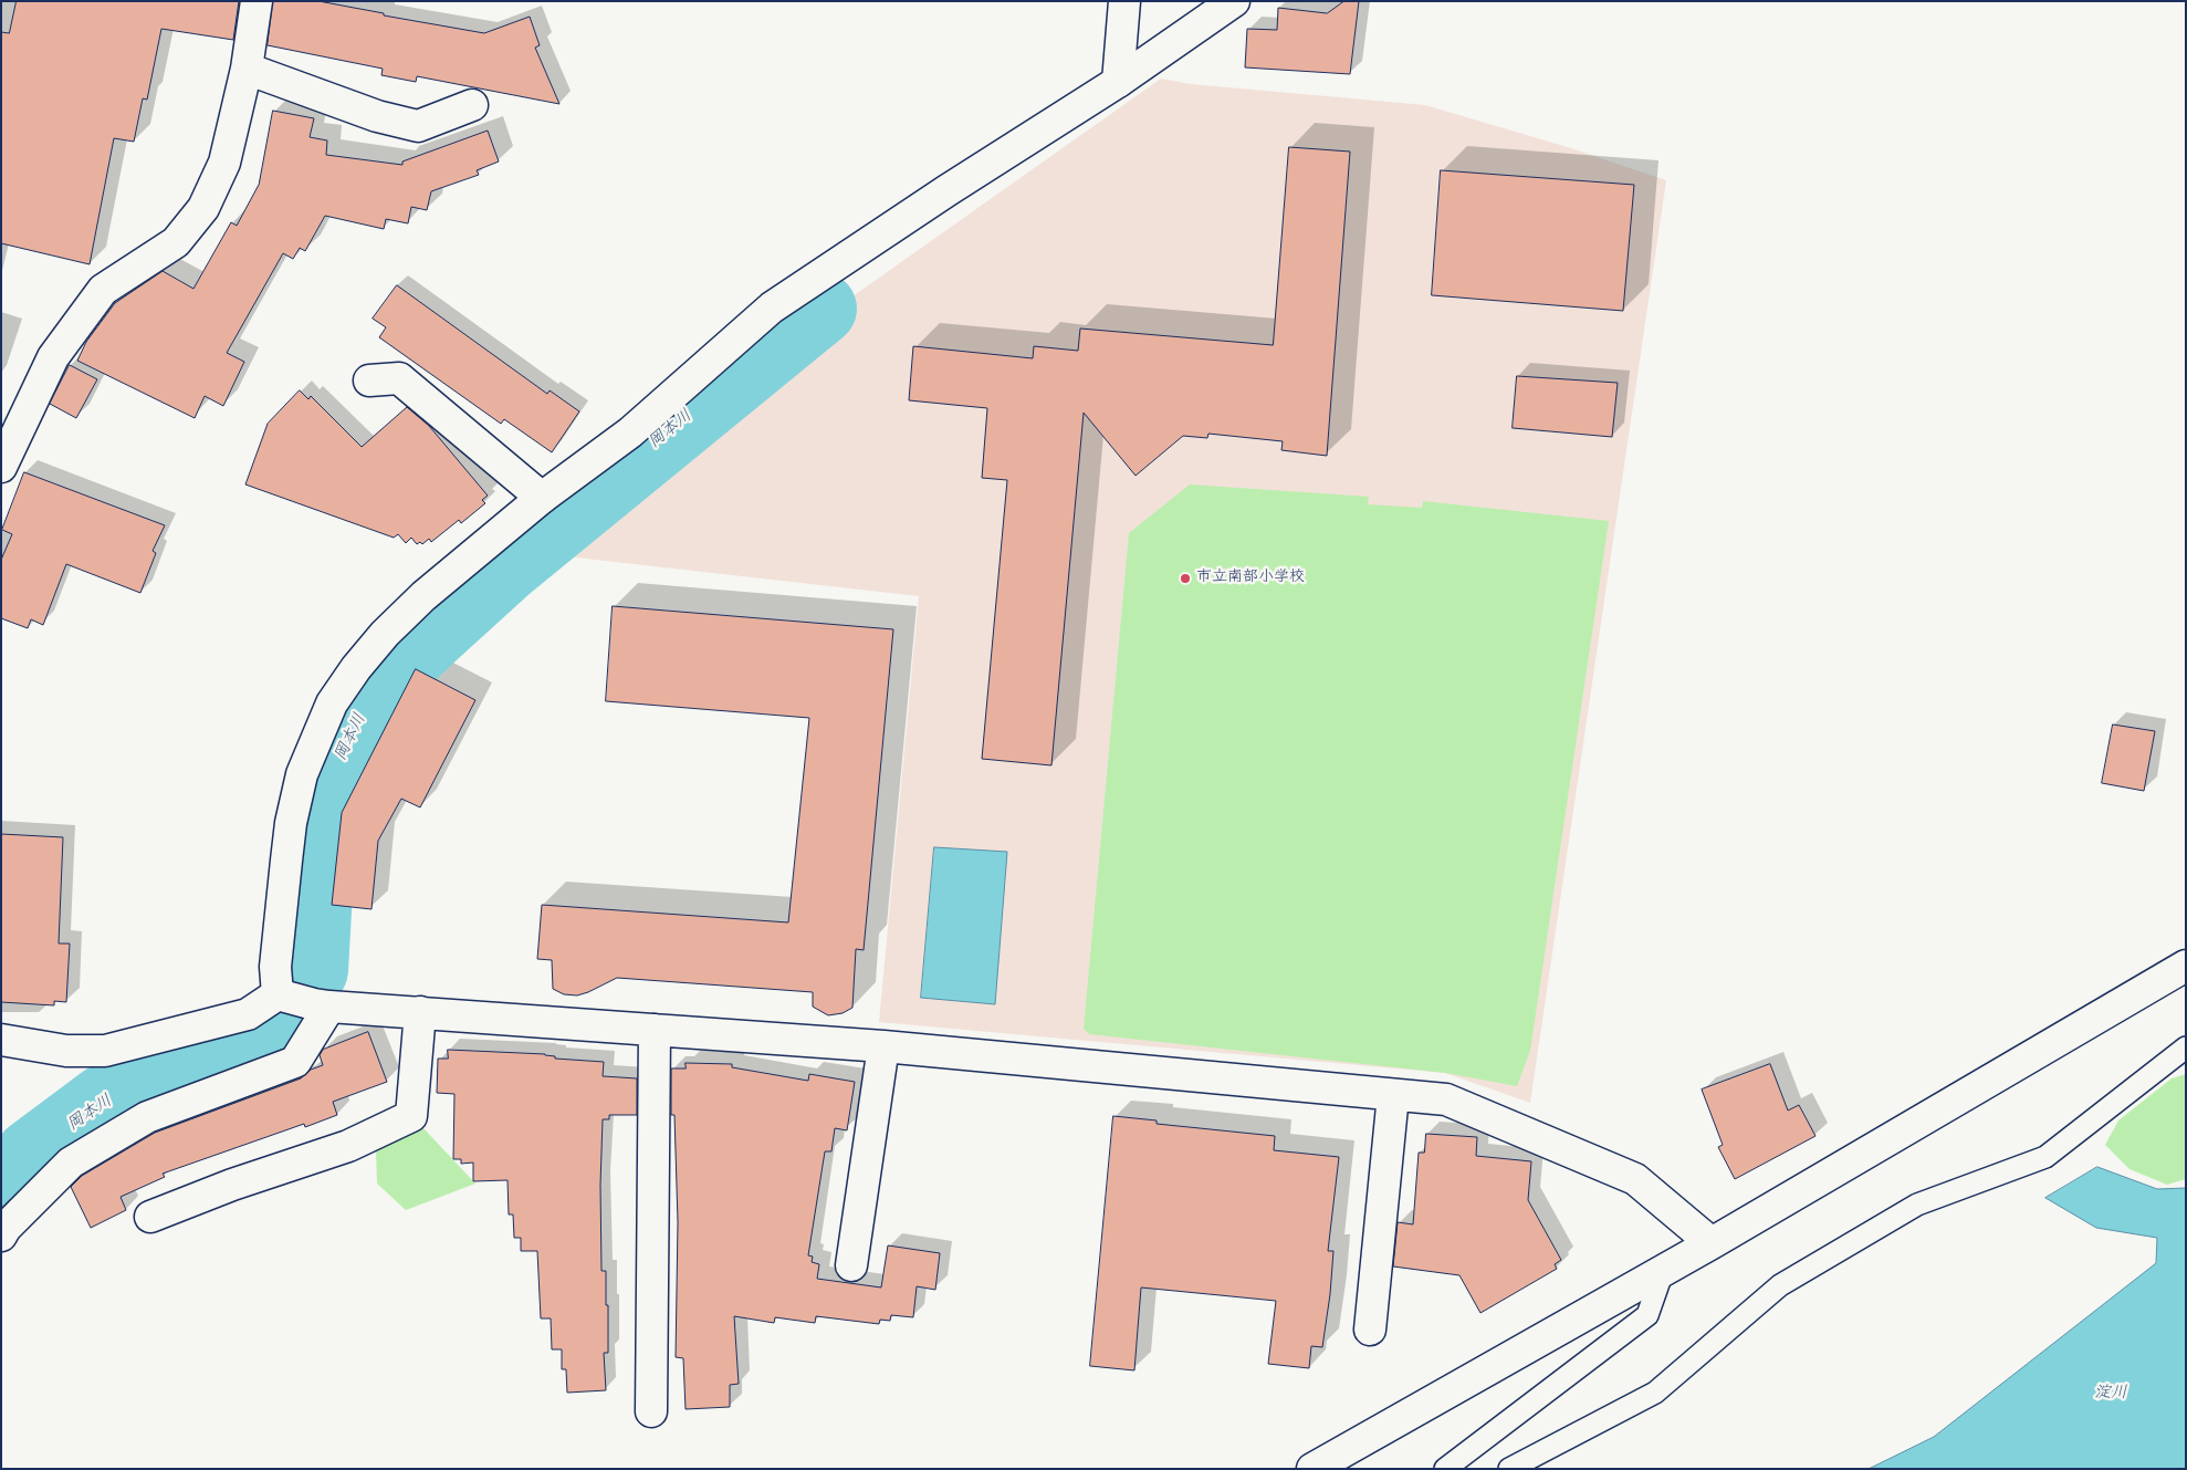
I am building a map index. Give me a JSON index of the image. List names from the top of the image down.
{
  "water": ["岡本川", "淀川"],
  "places": ["市立南部小学校"]
}
